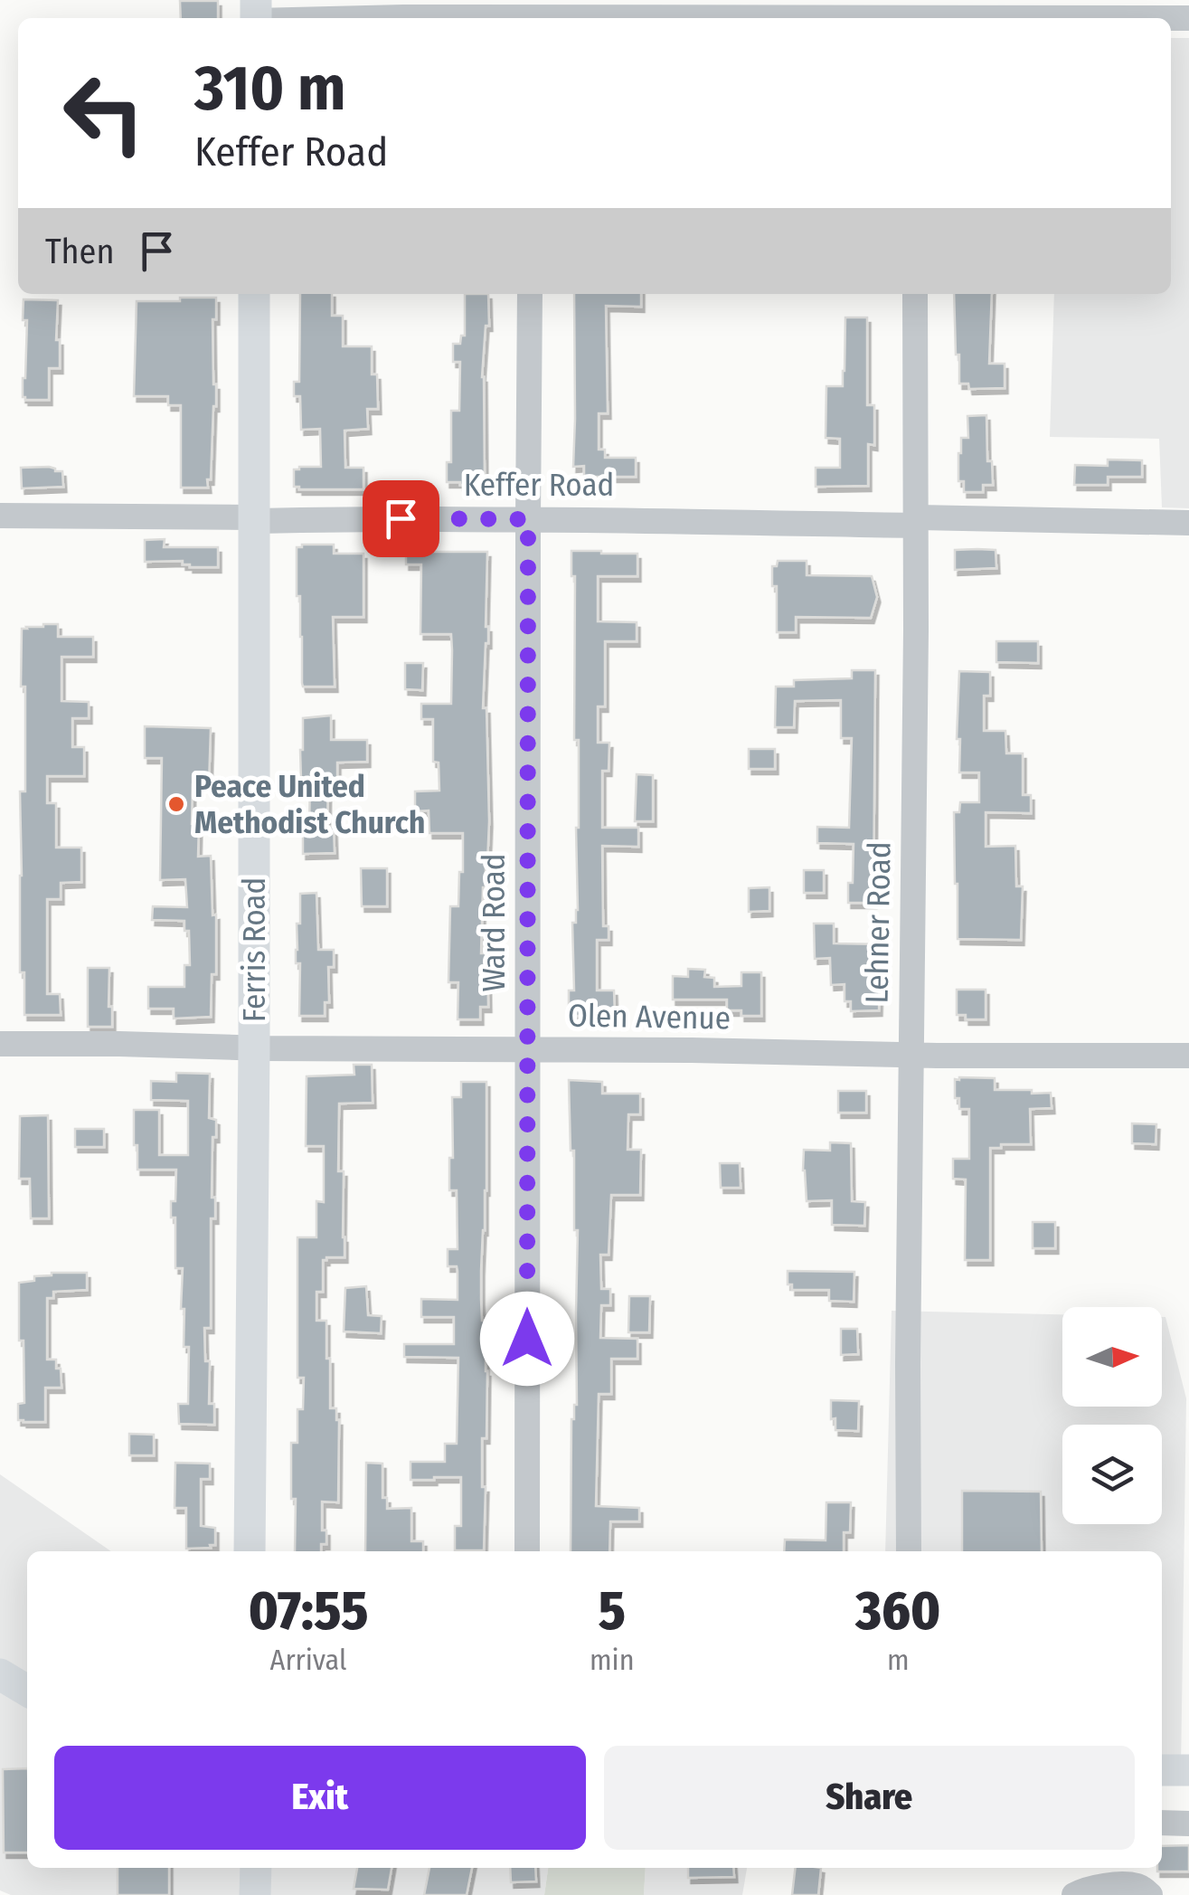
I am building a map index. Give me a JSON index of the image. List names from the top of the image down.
{
  "streets": {
    "main road": ["Ferris Road"],
    "street": [
      "Keffer Road",
      "Ward Road",
      "Lehner Road",
      "Olen Avenue"
    ]
  },
  "crossings": [
    ["Keffer Road", "Ward Road"],
    ["Keffer Road", "Lehner Road"],
    ["Keffer Road", "Ferris Road"],
    ["Ward Road", "Olen Avenue"],
    ["Lehner Road", "Olen Avenue"],
    ["Ferris Road", "Olen Avenue"]
  ],
  "places": ["Peace United Methodist Church"],
  "north": "right",
  "page": {
    "turn": ["310 m", "Keffer Road"],
    "then": "Then",
    "eta": [
      "07:55",
      "Arrival",
      "5",
      "min",
      "360",
      "m"
    ],
    "buttons": ["Exit", "Share"]
  }
}
